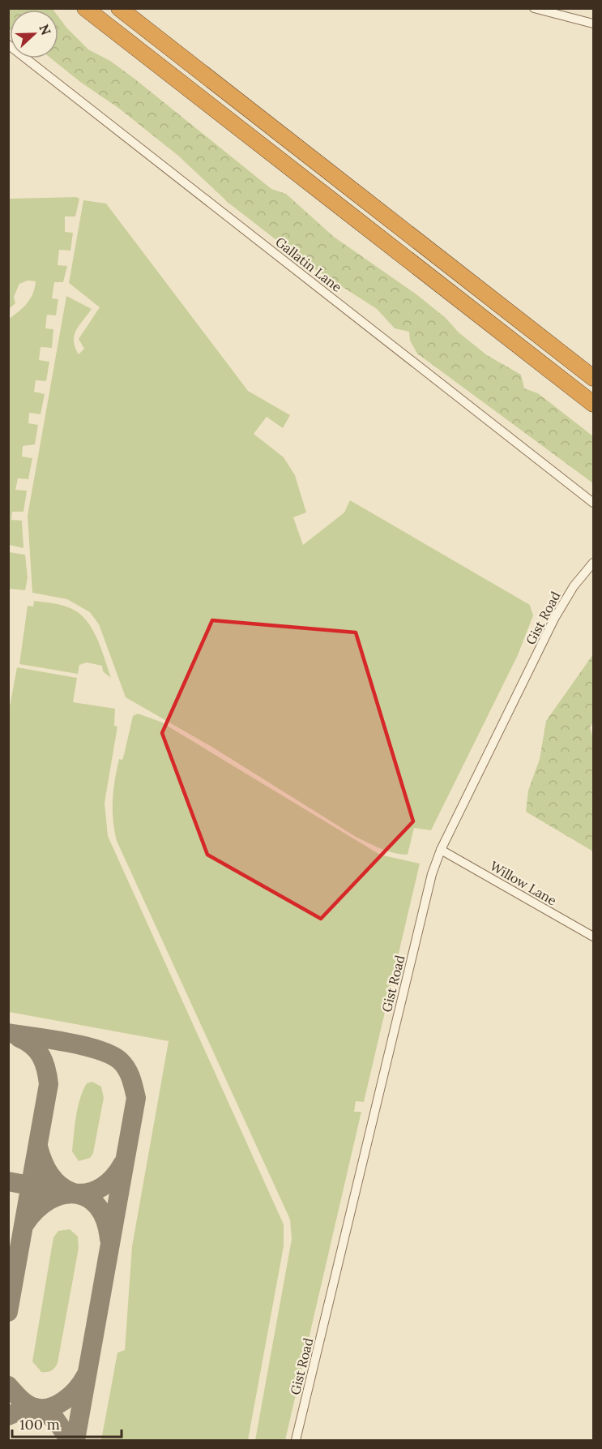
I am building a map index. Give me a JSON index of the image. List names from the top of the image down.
{
  "streets": {
    "street": ["Gallatin Lane", "Gist Road", "Willow Lane"]
  },
  "crossings": [
    ["Gist Road", "Willow Lane"]
  ],
  "scale_bar": "100 m",
  "north": "right"
}
